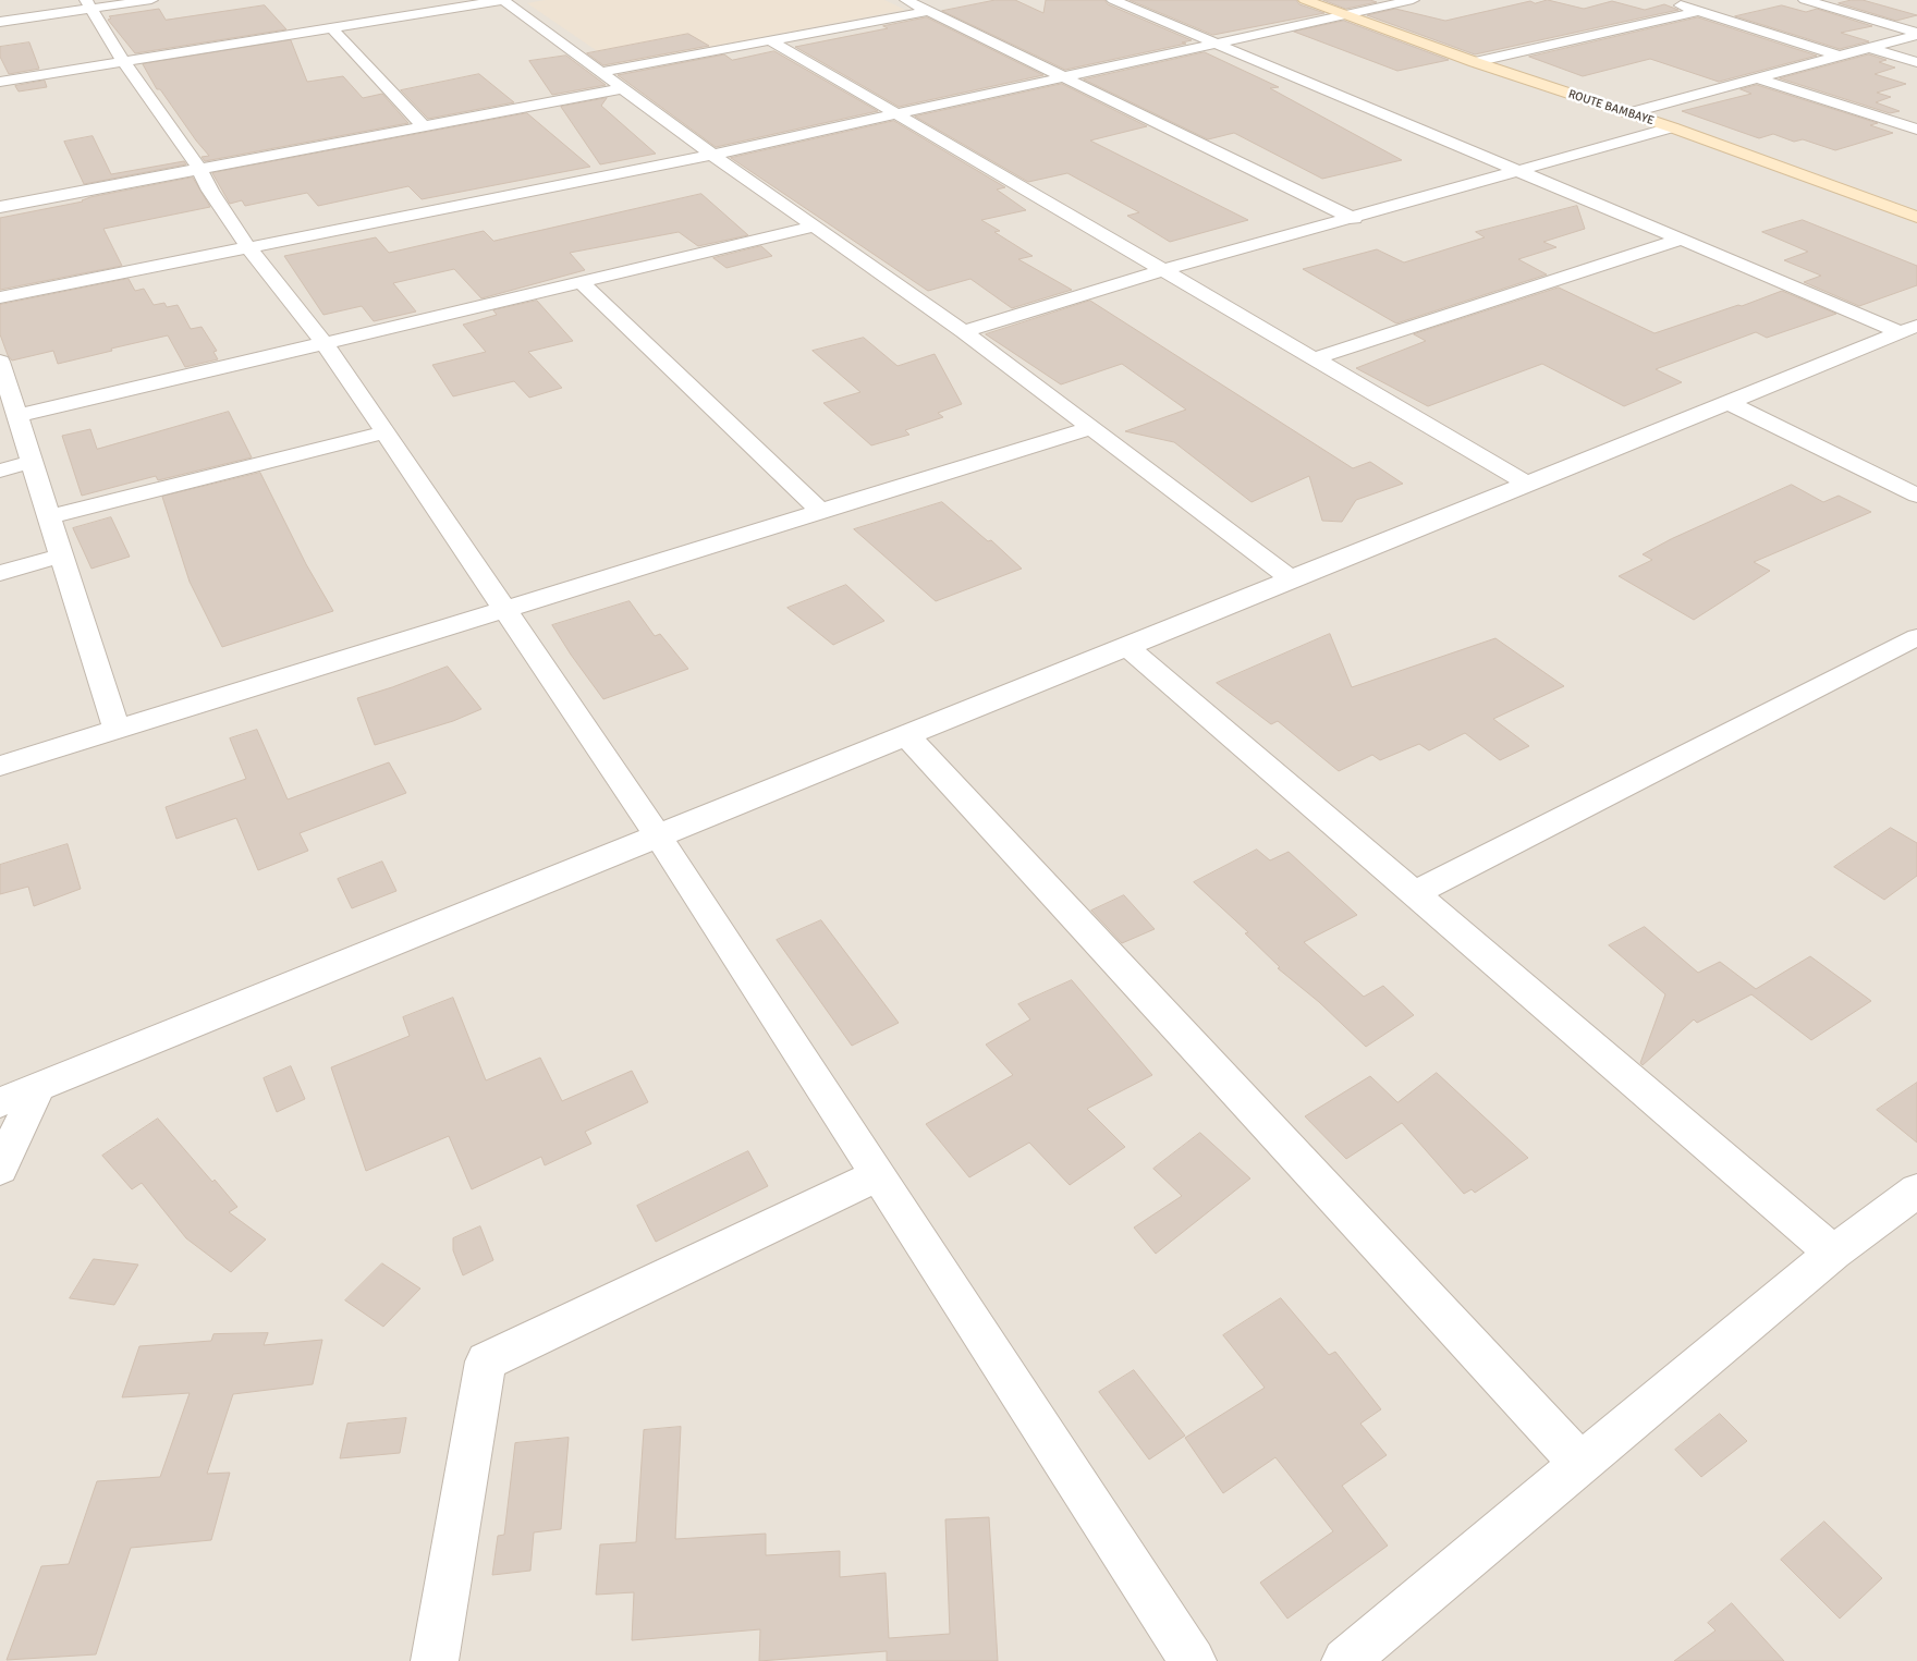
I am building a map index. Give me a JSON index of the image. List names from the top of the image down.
{
  "streets": {
    "street": ["ROUTE BAMBAYE"]
  }
}
